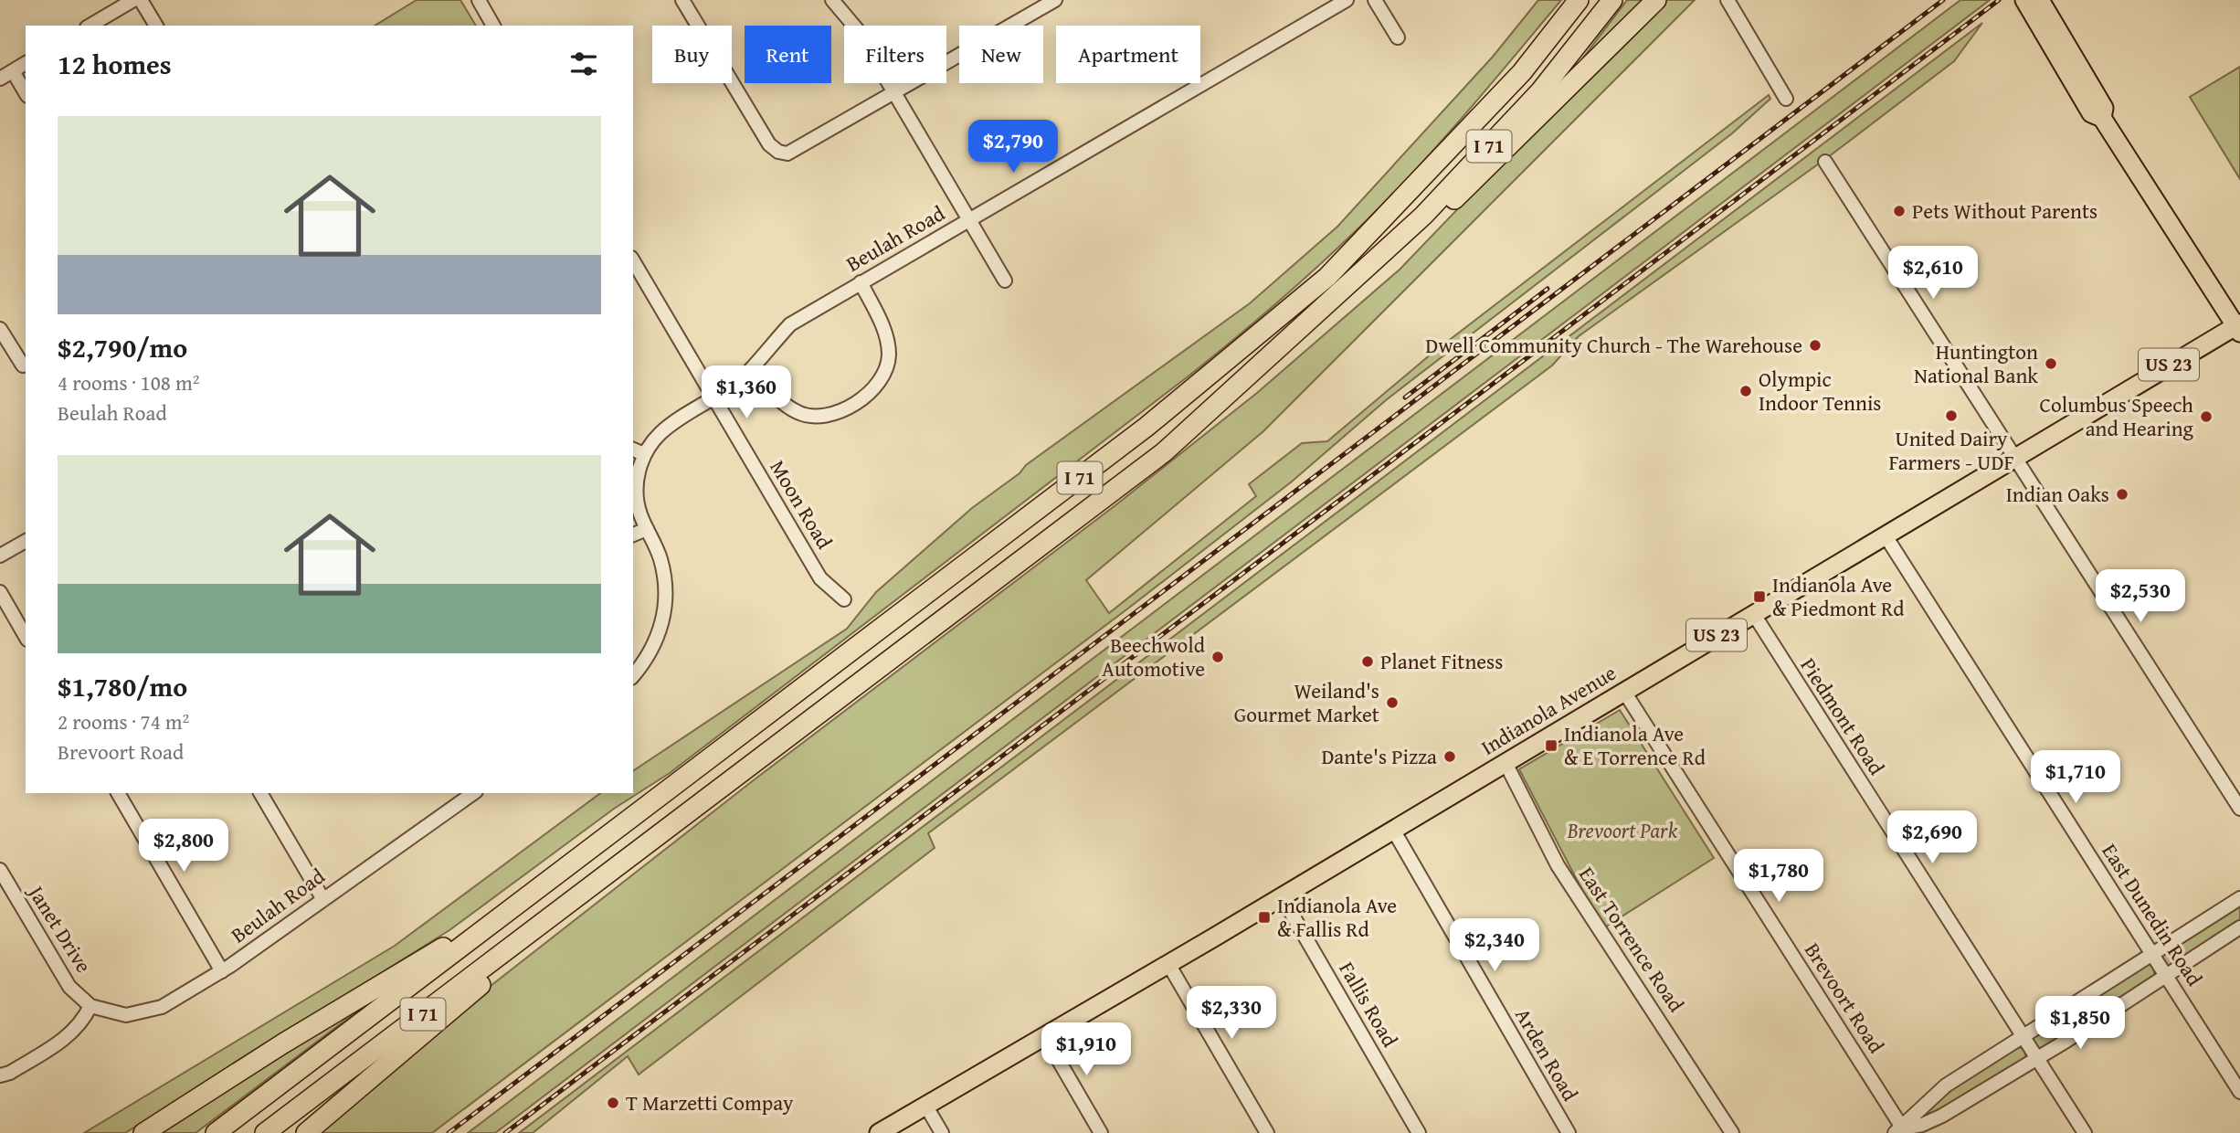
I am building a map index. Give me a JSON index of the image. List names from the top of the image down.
{
  "streets": {
    "highway": ["I 71"],
    "main road": ["US 23", "Indianola Avenue"],
    "street": [
      "Beulah Road",
      "Moon Road",
      "Piedmont Road",
      "East Dunedin Road",
      "Janet Drive",
      "East Torrence Road",
      "Brevoort Road",
      "Fallis Road",
      "Arden Road"
    ]
  },
  "crossings": [
    ["Beulah Road", "Moon Road"],
    ["Beulah Road", "Janet Drive"],
    ["Indianola Avenue", "Piedmont Road"],
    ["Indianola Avenue", "East Dunedin Road"],
    ["Indianola Avenue", "East Torrence Road"],
    ["Indianola Avenue", "Brevoort Road"],
    ["Indianola Avenue", "Fallis Road"],
    ["Indianola Avenue", "Arden Road"]
  ],
  "parks": ["Brevoort Park"],
  "places": {
    "other": [
      "Pets Without Parents",
      "Dwell Community Church - The Warehouse",
      "Huntington National Bank",
      "Olympic Indoor Tennis",
      "United Dairy Farmers - UDF",
      "Columbus Speech and Hearing",
      "Indian Oaks",
      "Beechwold Automotive",
      "Planet Fitness",
      "Weiland's Gourmet Market",
      "Dante's Pizza",
      "T Marzetti Compay"
    ],
    "transit": ["Indianola Ave & Piedmont Rd", "Indianola Ave & E Torrence Rd", "Indianola Ave & Fallis Rd"]
  },
  "page": {
    "chip": [
      "Buy",
      "Rent",
      "Filters",
      "New",
      "Apartment"
    ],
    "heading": "12 homes",
    "list": [
      {
        "name": "$2,790/mo",
        "note": "4 rooms · 108 m² · Beulah Road"
      },
      {
        "name": "$1,780/mo",
        "note": "2 rooms · 74 m² · Brevoort Road"
      }
    ],
    "price": [
      "$2,790",
      "$2,610",
      "$1,360",
      "$2,530",
      "$1,710",
      "$2,690",
      "$2,800",
      "$1,780",
      "$2,340",
      "$2,330",
      "$1,850",
      "$1,910"
    ]
  }
}
